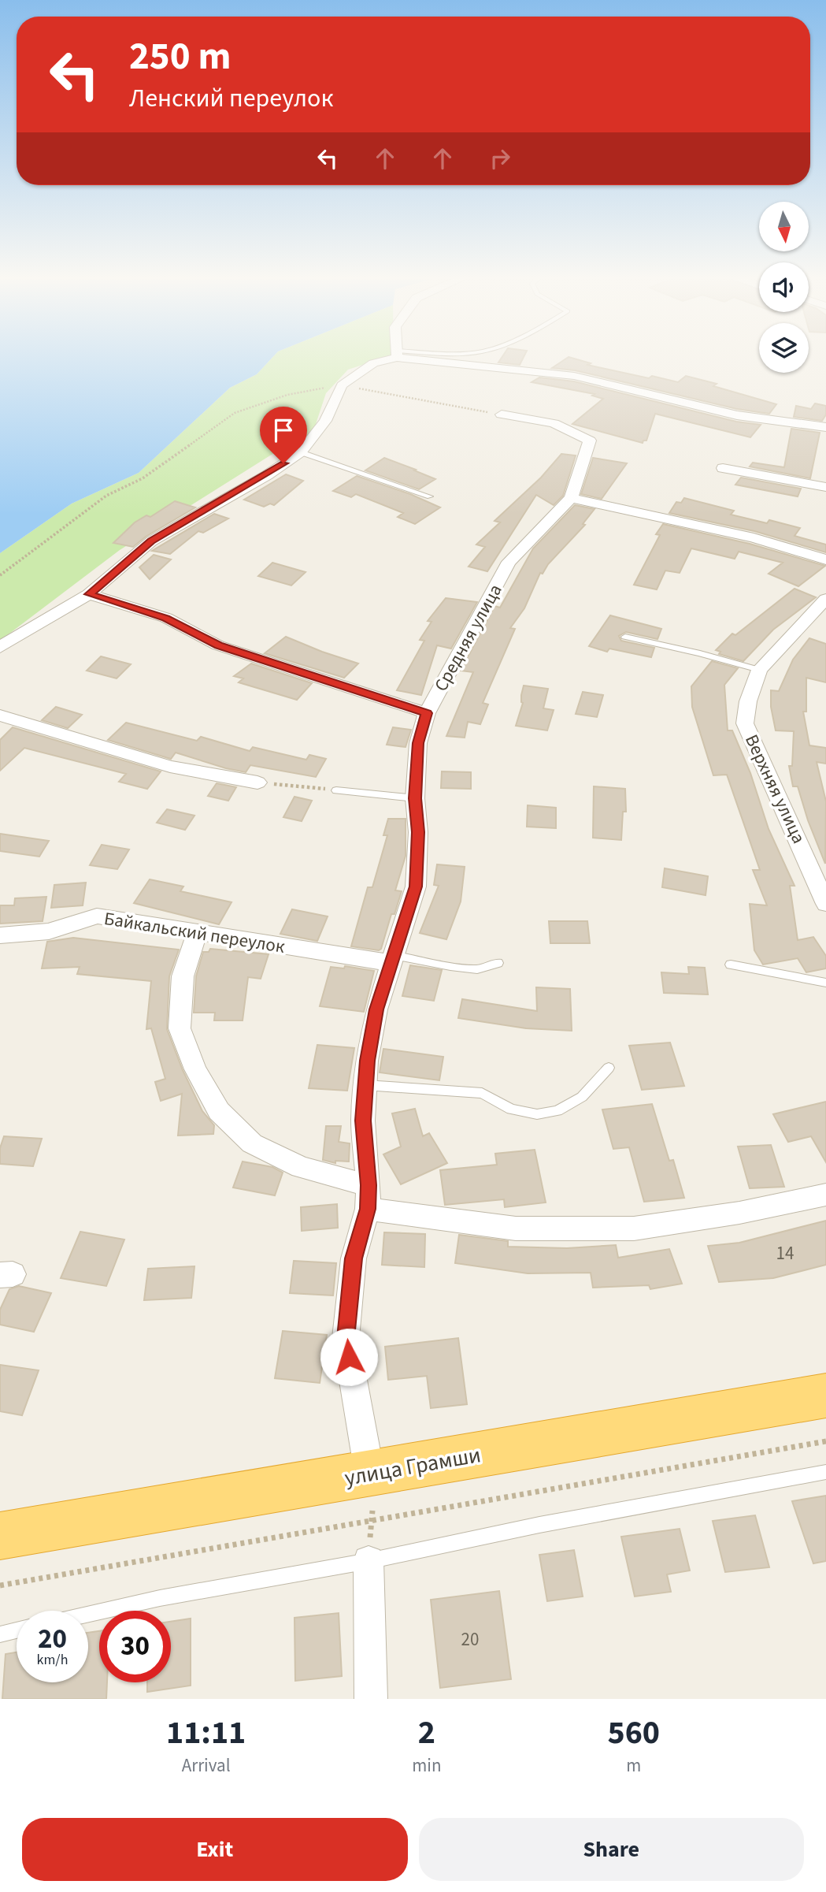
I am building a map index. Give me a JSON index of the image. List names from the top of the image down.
{
  "streets": {
    "highway": ["улица Грамши"],
    "street": ["Средняя улица", "Верхняя улица", "Байкальский переулок"]
  },
  "crossings": [
    ["Средняя улица", "Байкальский переулок"],
    ["Средняя улица", "улица Грамши"]
  ],
  "house_numbers": ["14", "20"],
  "north": "bottom",
  "page": {
    "turn": ["250 m", "Ленский переулок"],
    "speed": "20 km/h",
    "limit": "30",
    "eta": [
      "11:11",
      "Arrival",
      "2",
      "min",
      "560",
      "m"
    ],
    "buttons": ["Exit", "Share"]
  }
}
